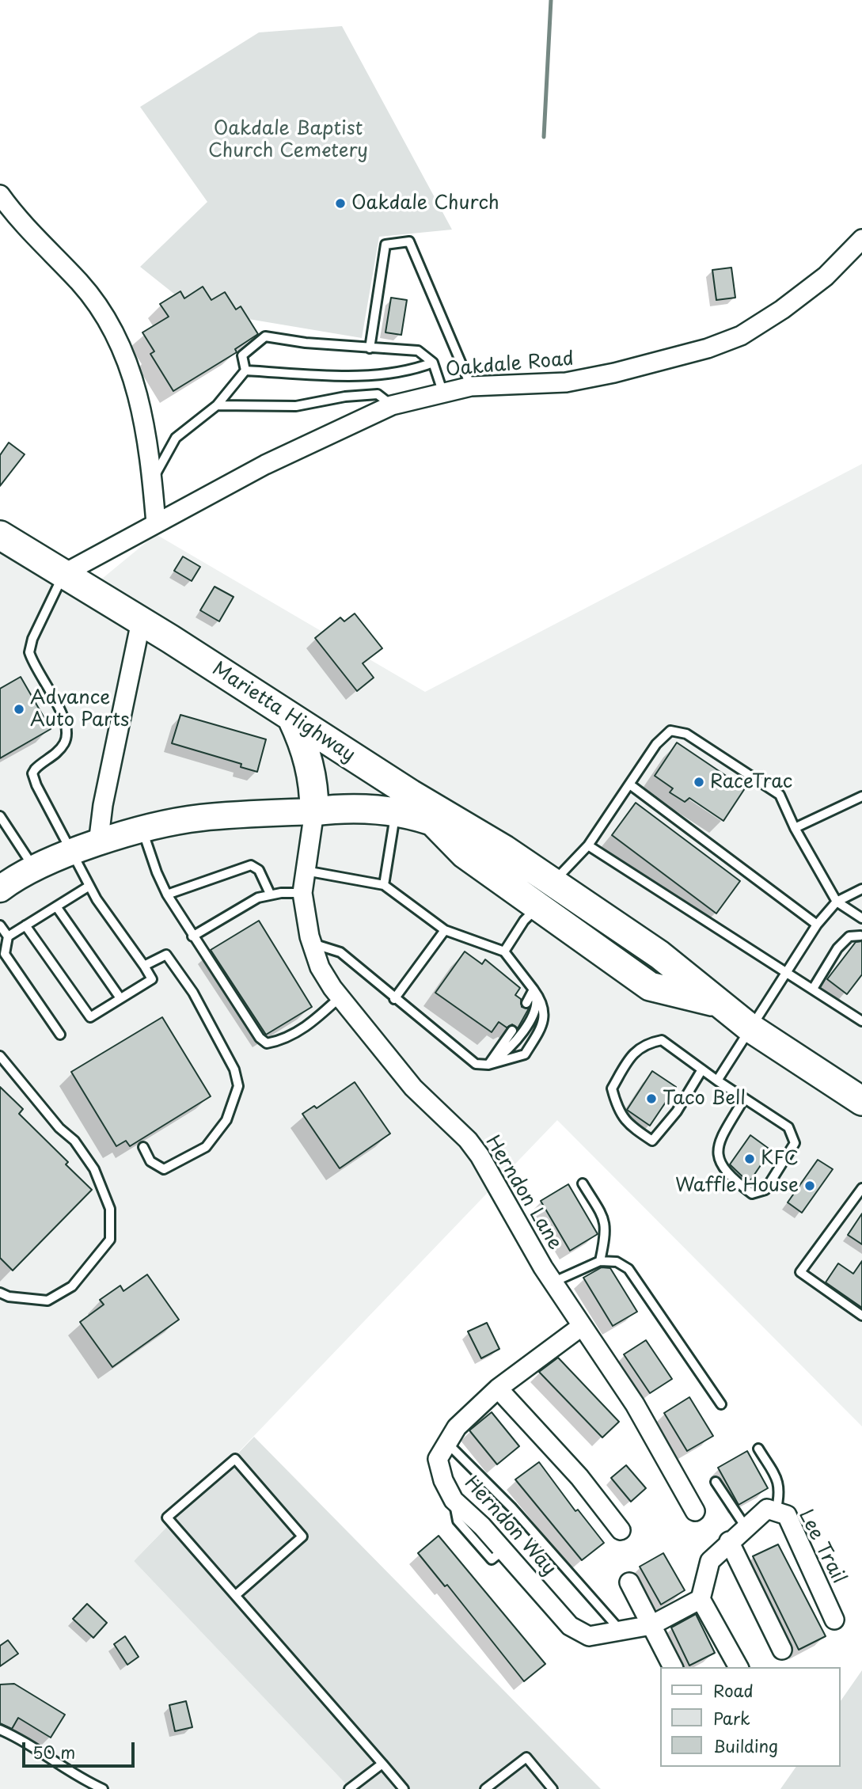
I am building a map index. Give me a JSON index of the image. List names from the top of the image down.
{
  "streets": {
    "main road": ["Marietta Highway"],
    "street": [
      "Oakdale Road",
      "Herndon Lane",
      "Herndon Way",
      "Lee Trail"
    ]
  },
  "crossings": [
    ["Oakdale Road", "Marietta Highway"],
    ["Marietta Highway", "Herndon Lane"],
    ["Herndon Lane", "Herndon Way"]
  ],
  "parks": ["Oakdale Baptist Church Cemetery"],
  "places": [
    "Oakdale Church",
    "Advance Auto Parts",
    "RaceTrac",
    "Taco Bell",
    "KFC",
    "Waffle House"
  ],
  "legend": ["Road", "Park", "Building"],
  "scale_bar": "50 m"
}
